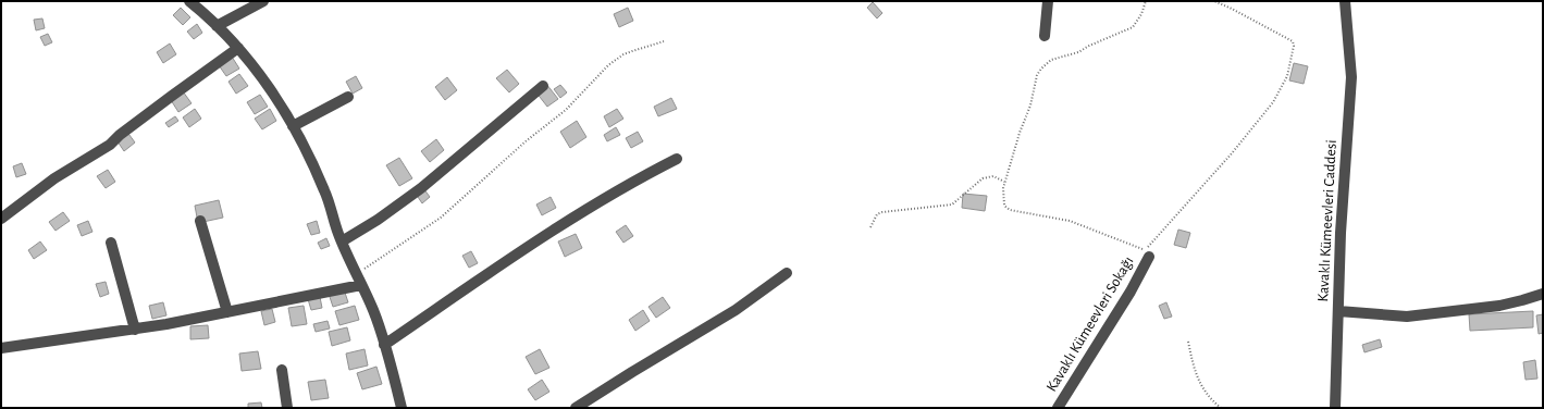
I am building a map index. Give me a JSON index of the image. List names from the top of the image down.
{
  "streets": {
    "street": ["Kavaklı Kümeevleri Caddesi", "Kavaklı Kümeevleri Sokağı"]
  }
}
